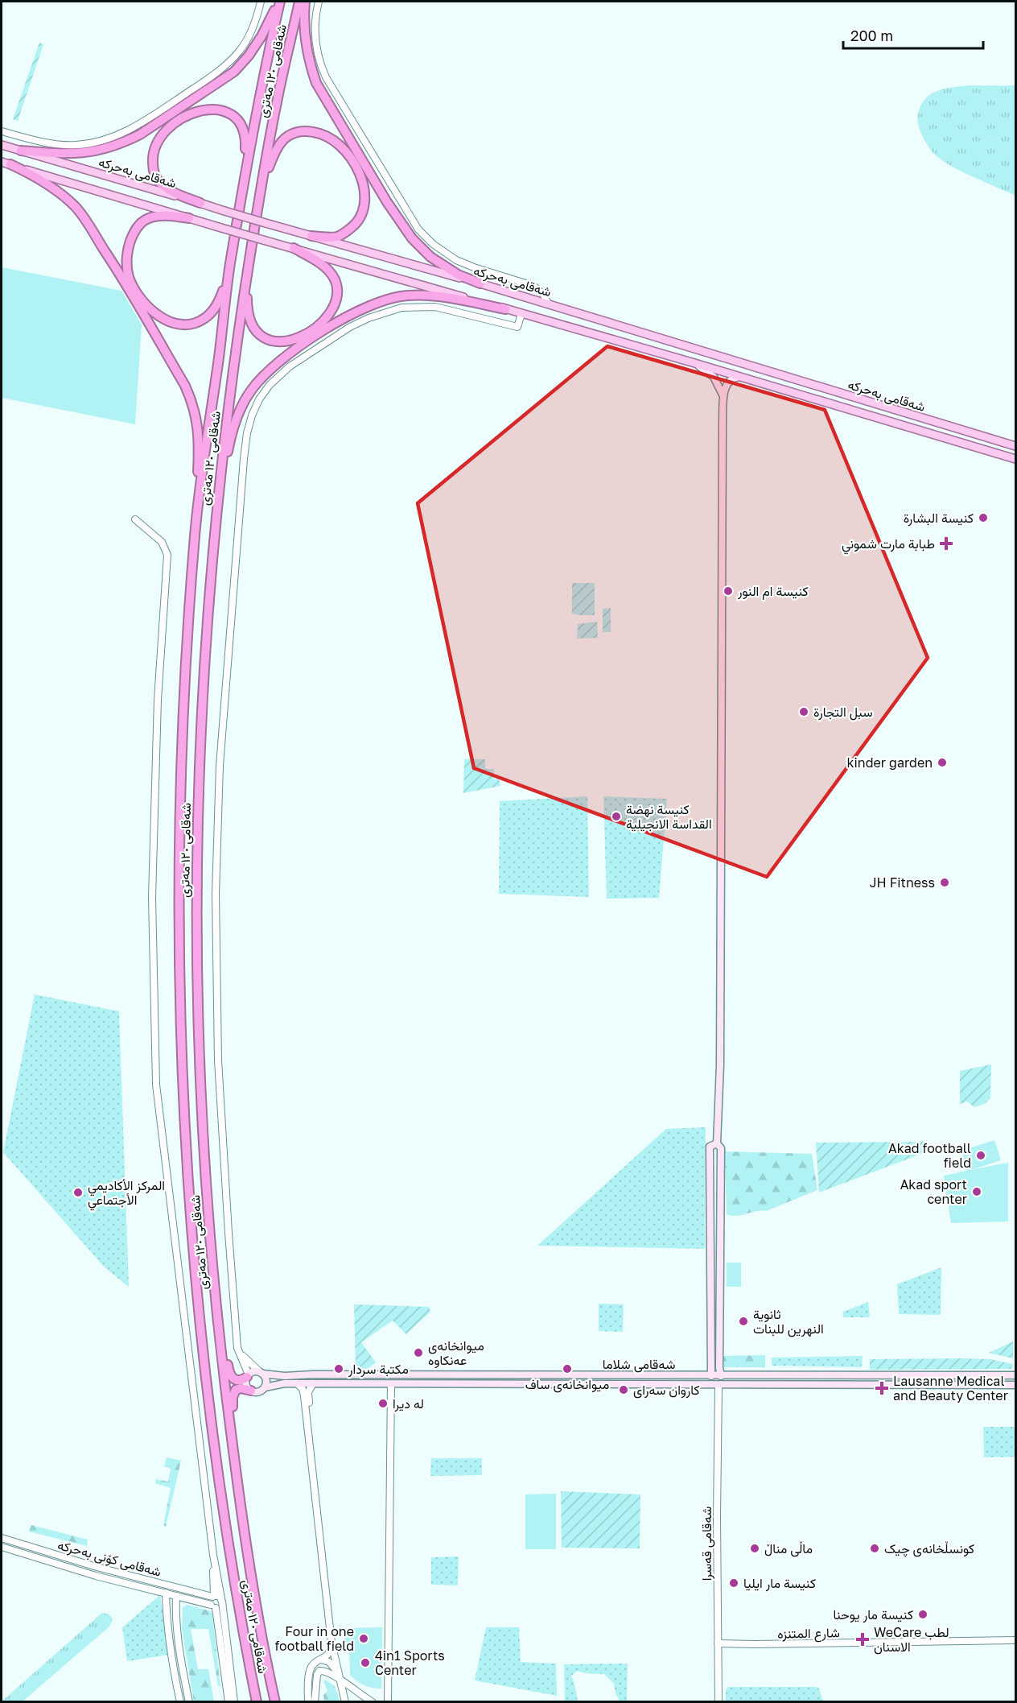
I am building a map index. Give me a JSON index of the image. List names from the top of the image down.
{
  "streets": {
    "highway": ["شەقامی ١٢٠ مەتری"],
    "main road": ["شەقامی بەحرکە", "شەقامی شلاما"],
    "street": ["شەقامی قەسرا", "شەقامی کۆنی بەحرکە", "شارع المتنزه"]
  },
  "crossings": [
    ["شەقامی شلاما", "شەقامی قەسرا"],
    ["شەقامی قەسرا", "شارع المتنزه"]
  ],
  "places": {
    "other": [
      "كنيسة البشارة",
      "كنيسة ام النور",
      "سبل التجارة",
      "kinder garden",
      "كنيسة نهضة القداسة الانجيلية",
      "JH Fitness",
      "Akad football field",
      "Akad sport center",
      "المركز الأكاديمي الأجتماعي",
      "ثانوية النهرين للبنات",
      "میوانخانەی عەنکاوە",
      "مكتبة سردار",
      "میوانخانەی ساف",
      "کاروان سەرای",
      "له ديرا",
      "ماڵی مناڵ",
      "کونسڵخانەی چیک",
      "كنيسة مار ايليا",
      "كنيسة مار يوحنا",
      "Four in one football field",
      "4in1 Sports Center"
    ],
    "health": ["طبابة مارت شموني", "Lausanne Medical and Beauty Center", "WeCare لطب الاسنان"]
  },
  "scale_bar": "200 m"
}
